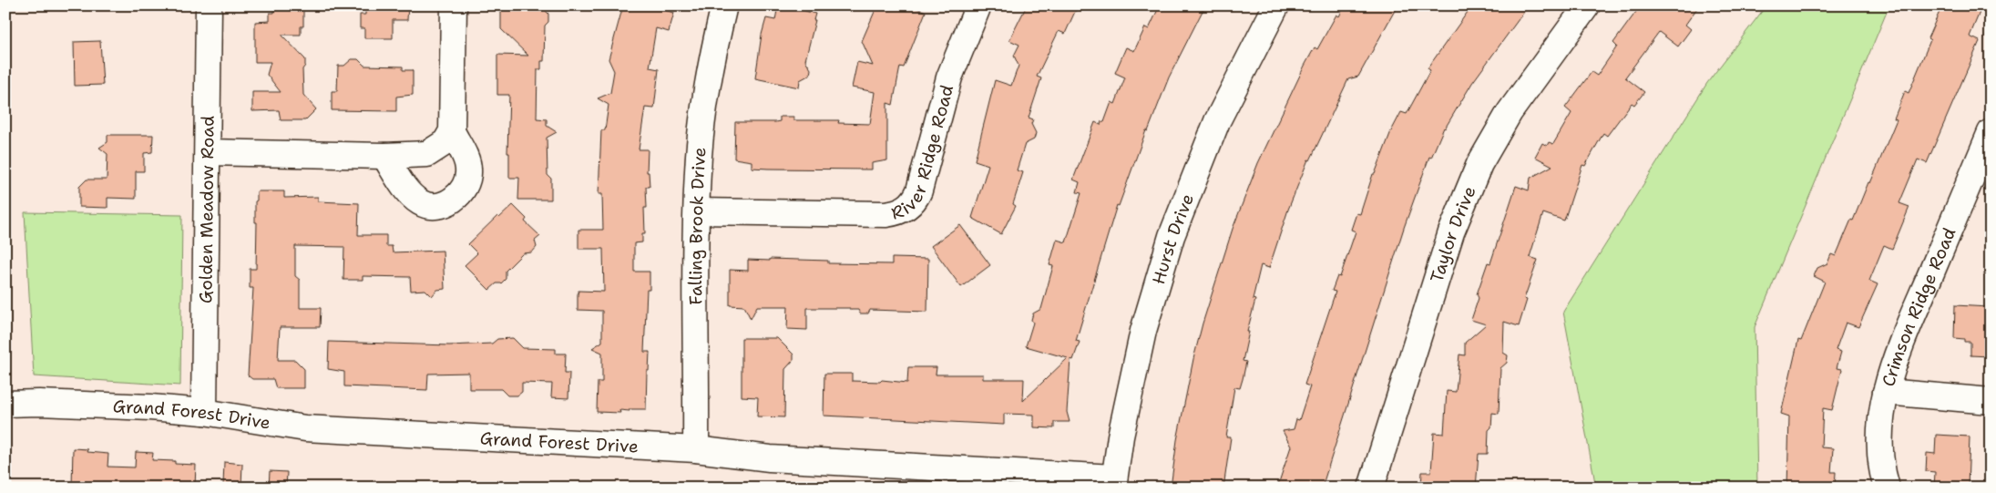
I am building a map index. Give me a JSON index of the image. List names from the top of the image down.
{
  "streets": {
    "street": [
      "River Ridge Road",
      "Golden Meadow Road",
      "Falling Brook Drive",
      "Taylor Drive",
      "Hurst Drive",
      "Crimson Ridge Road",
      "Grand Forest Drive"
    ]
  },
  "crossings": [
    ["River Ridge Road", "Falling Brook Drive"],
    ["Golden Meadow Road", "Grand Forest Drive"],
    ["Falling Brook Drive", "Grand Forest Drive"],
    ["Hurst Drive", "Grand Forest Drive"]
  ]
}
